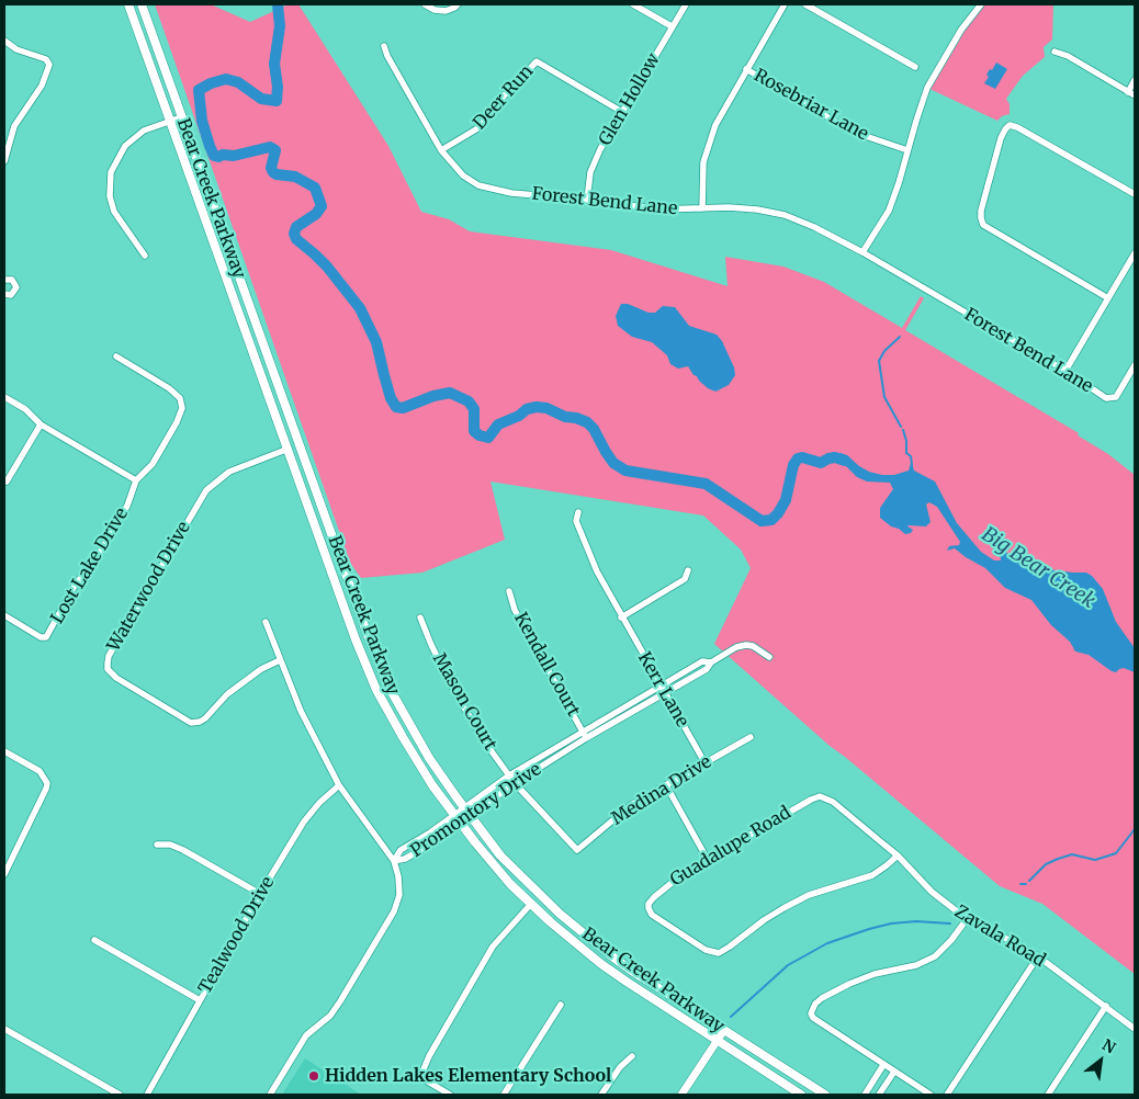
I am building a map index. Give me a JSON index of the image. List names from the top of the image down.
{
  "streets": {
    "main road": ["Bear Creek Parkway"],
    "street": [
      "Deer Run",
      "Glen Hollow",
      "Rosebriar Lane",
      "Forest Bend Lane",
      "Lost Lake Drive",
      "Waterwood Drive",
      "Kendall Court",
      "Kerr Lane",
      "Mason Court",
      "Medina Drive",
      "Promontory Drive",
      "Guadalupe Road",
      "Tealwood Drive",
      "Zavala Road"
    ]
  },
  "crossings": [
    ["Deer Run", "Glen Hollow"],
    ["Deer Run", "Forest Bend Lane"],
    ["Glen Hollow", "Forest Bend Lane"],
    ["Bear Creek Parkway", "Waterwood Drive"],
    ["Bear Creek Parkway", "Promontory Drive"],
    ["Kendall Court", "Promontory Drive"],
    ["Kerr Lane", "Medina Drive"],
    ["Kerr Lane", "Promontory Drive"],
    ["Mason Court", "Medina Drive"],
    ["Mason Court", "Promontory Drive"],
    ["Guadalupe Road", "Zavala Road"]
  ],
  "water": ["Big Bear Creek"],
  "places": ["Hidden Lakes Elementary School"],
  "north": "top right"
}
